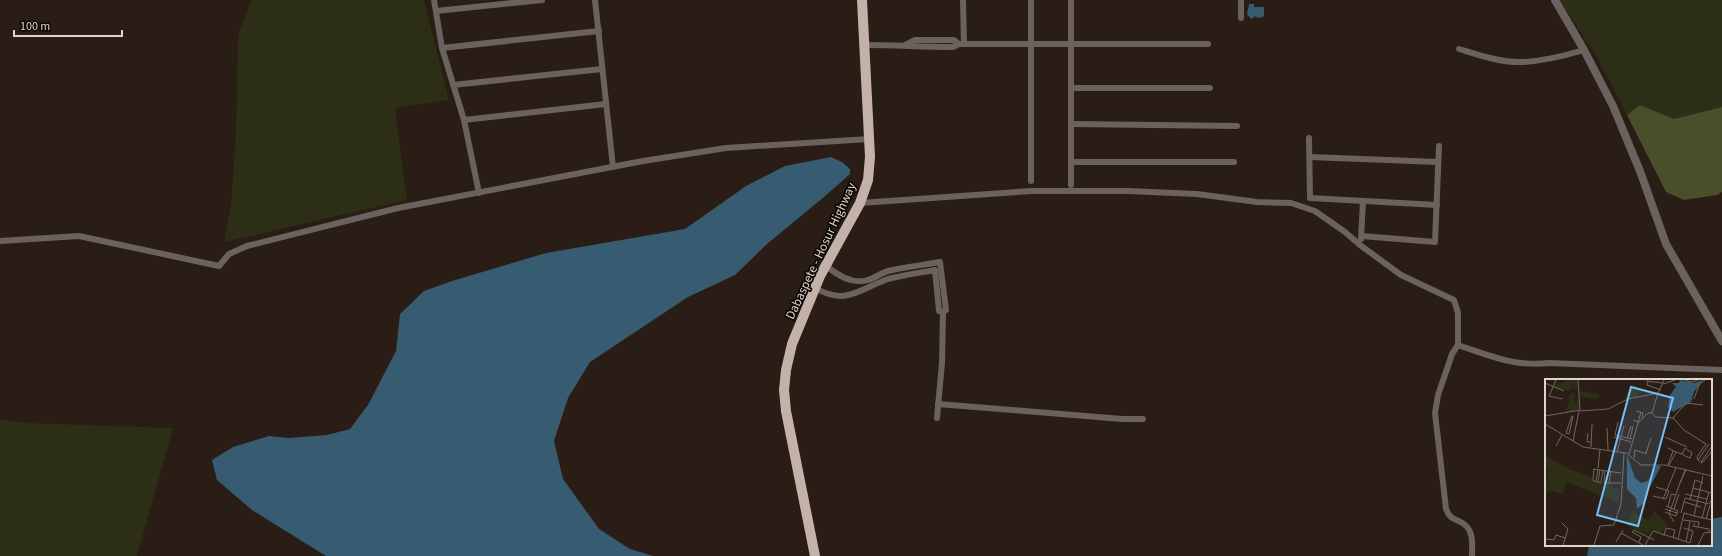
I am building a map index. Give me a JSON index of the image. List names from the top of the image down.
{
  "streets": {
    "highway": ["Dabaspete - Hosur Highway"]
  },
  "scale_bar": "100 m"
}
